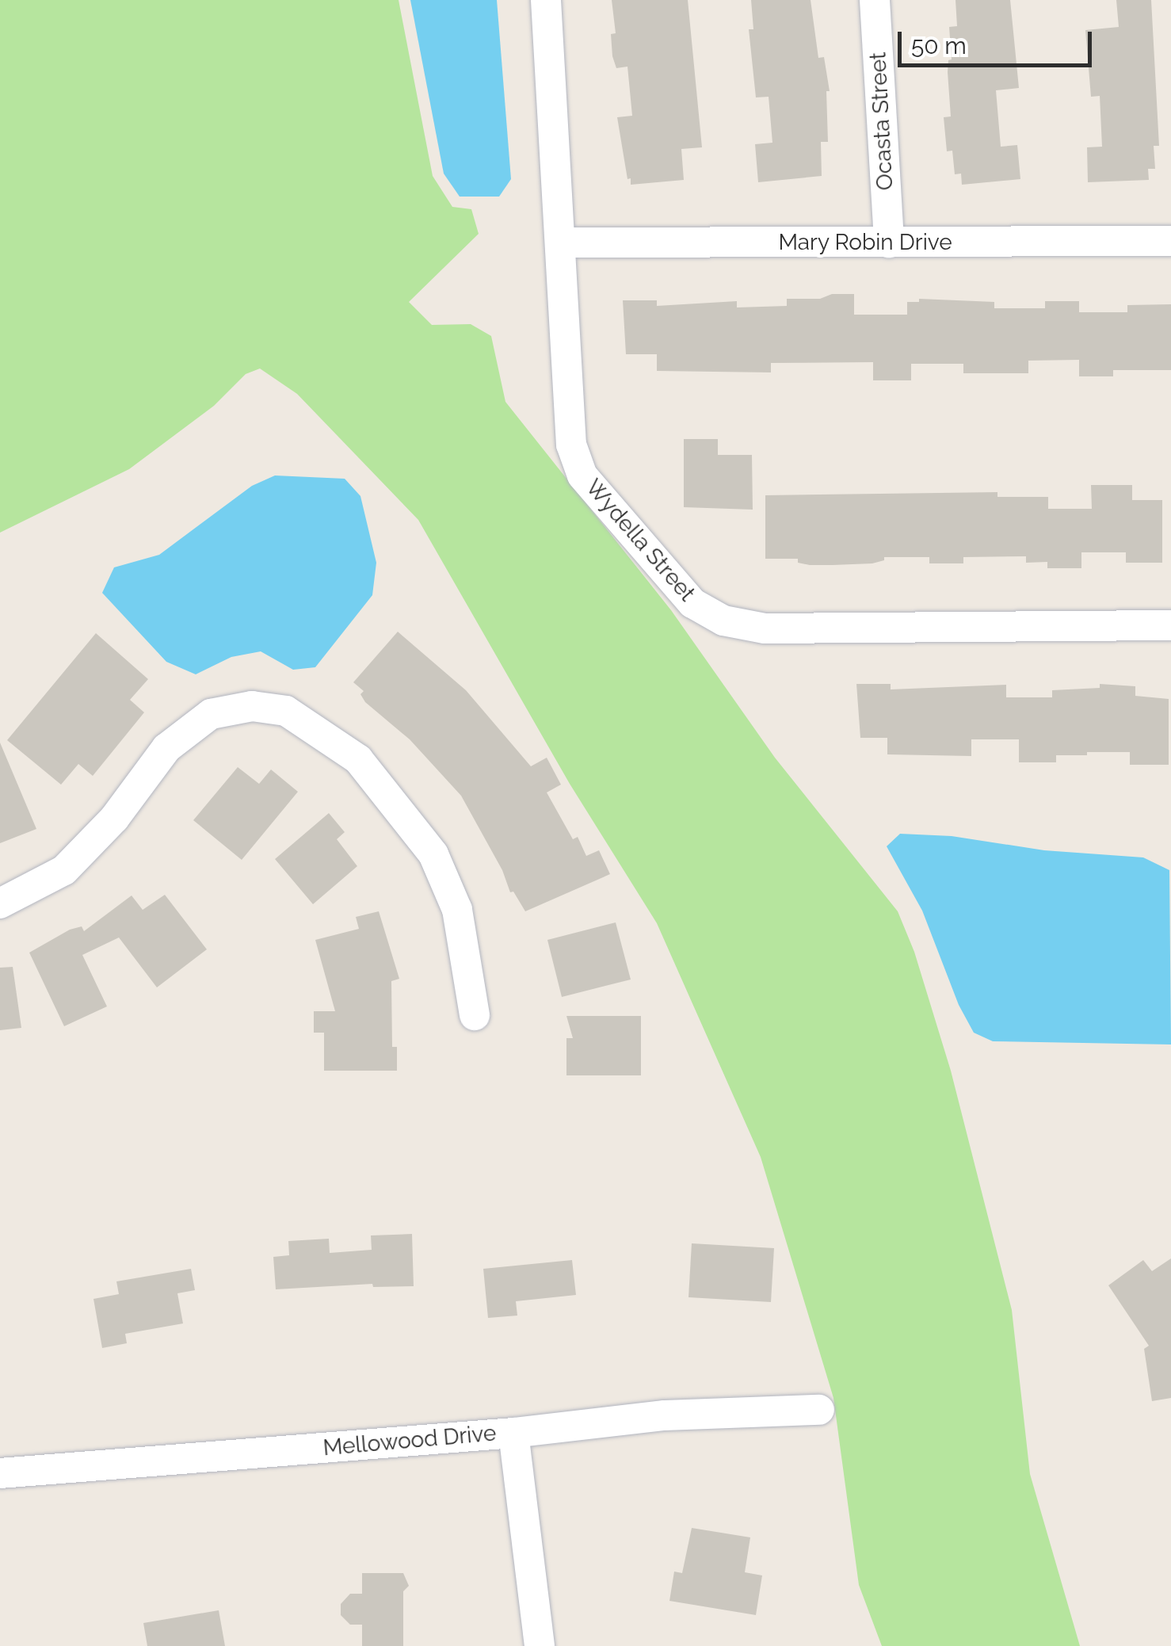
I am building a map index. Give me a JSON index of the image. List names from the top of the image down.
{
  "streets": {
    "street": [
      "Ocasta Street",
      "Mary Robin Drive",
      "Wydella Street",
      "Mellowood Drive"
    ]
  },
  "crossings": [
    ["Ocasta Street", "Mary Robin Drive"],
    ["Mary Robin Drive", "Wydella Street"]
  ],
  "scale_bar": "50 m"
}
